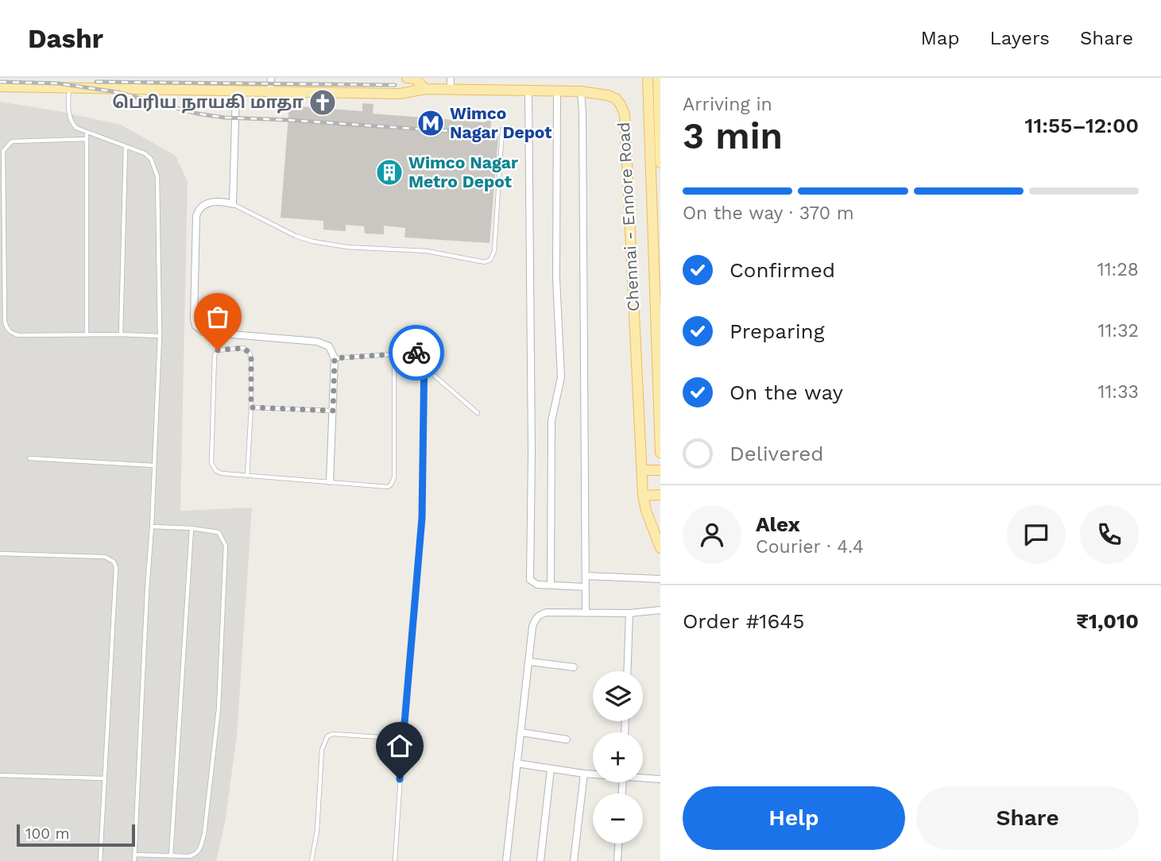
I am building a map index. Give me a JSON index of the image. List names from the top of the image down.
{
  "streets": {
    "main road": ["Chennai - Ennore Road"]
  },
  "places": {
    "church": ["பெரிய நாயகி மாதா"],
    "metro station": ["Wimco Nagar Depot"],
    "building": ["Wimco Nagar Metro Depot"]
  },
  "scale_bar": "100 m",
  "page": {
    "header": "Dashr",
    "nav": ["Map", "Layers", "Share"],
    "heading": ["3 min", "Arriving in", "11:55–12:00"],
    "panel": [
      "Alex",
      "Courier · 4.4",
      "Order #1645",
      "₹1,010"
    ],
    "bar": "On the way · 370 m",
    "list": [
      ["Confirmed", "11:28"],
      ["Preparing", "11:32"],
      ["On the way", "11:33"],
      "Delivered"
    ],
    "map_buttons": ["+", "−"],
    "buttons": ["Help", "Share"],
    "scale": "100 m"
  }
}
